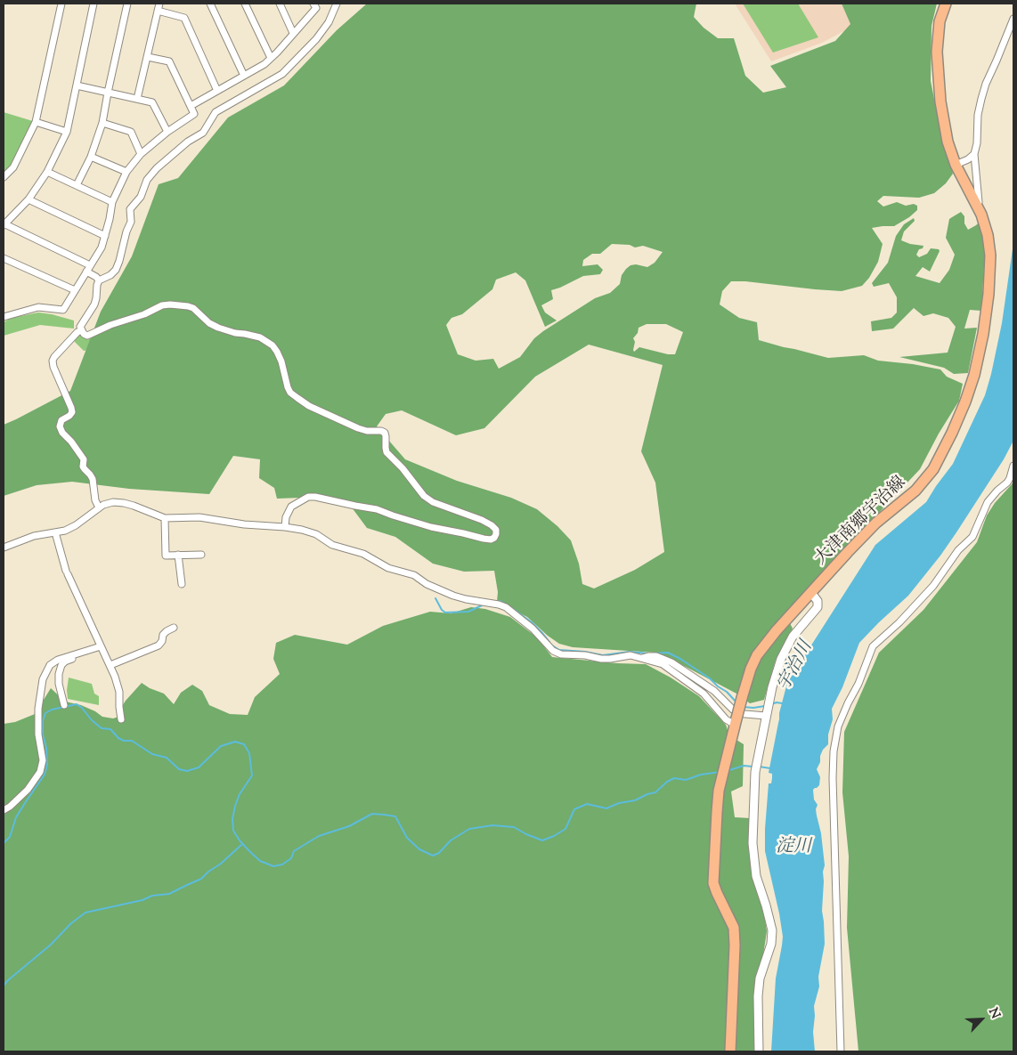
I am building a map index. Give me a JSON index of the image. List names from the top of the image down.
{
  "streets": {
    "main road": ["大津南郷宇治線"]
  },
  "water": ["宇治川", "淀川"],
  "north": "top right"
}
